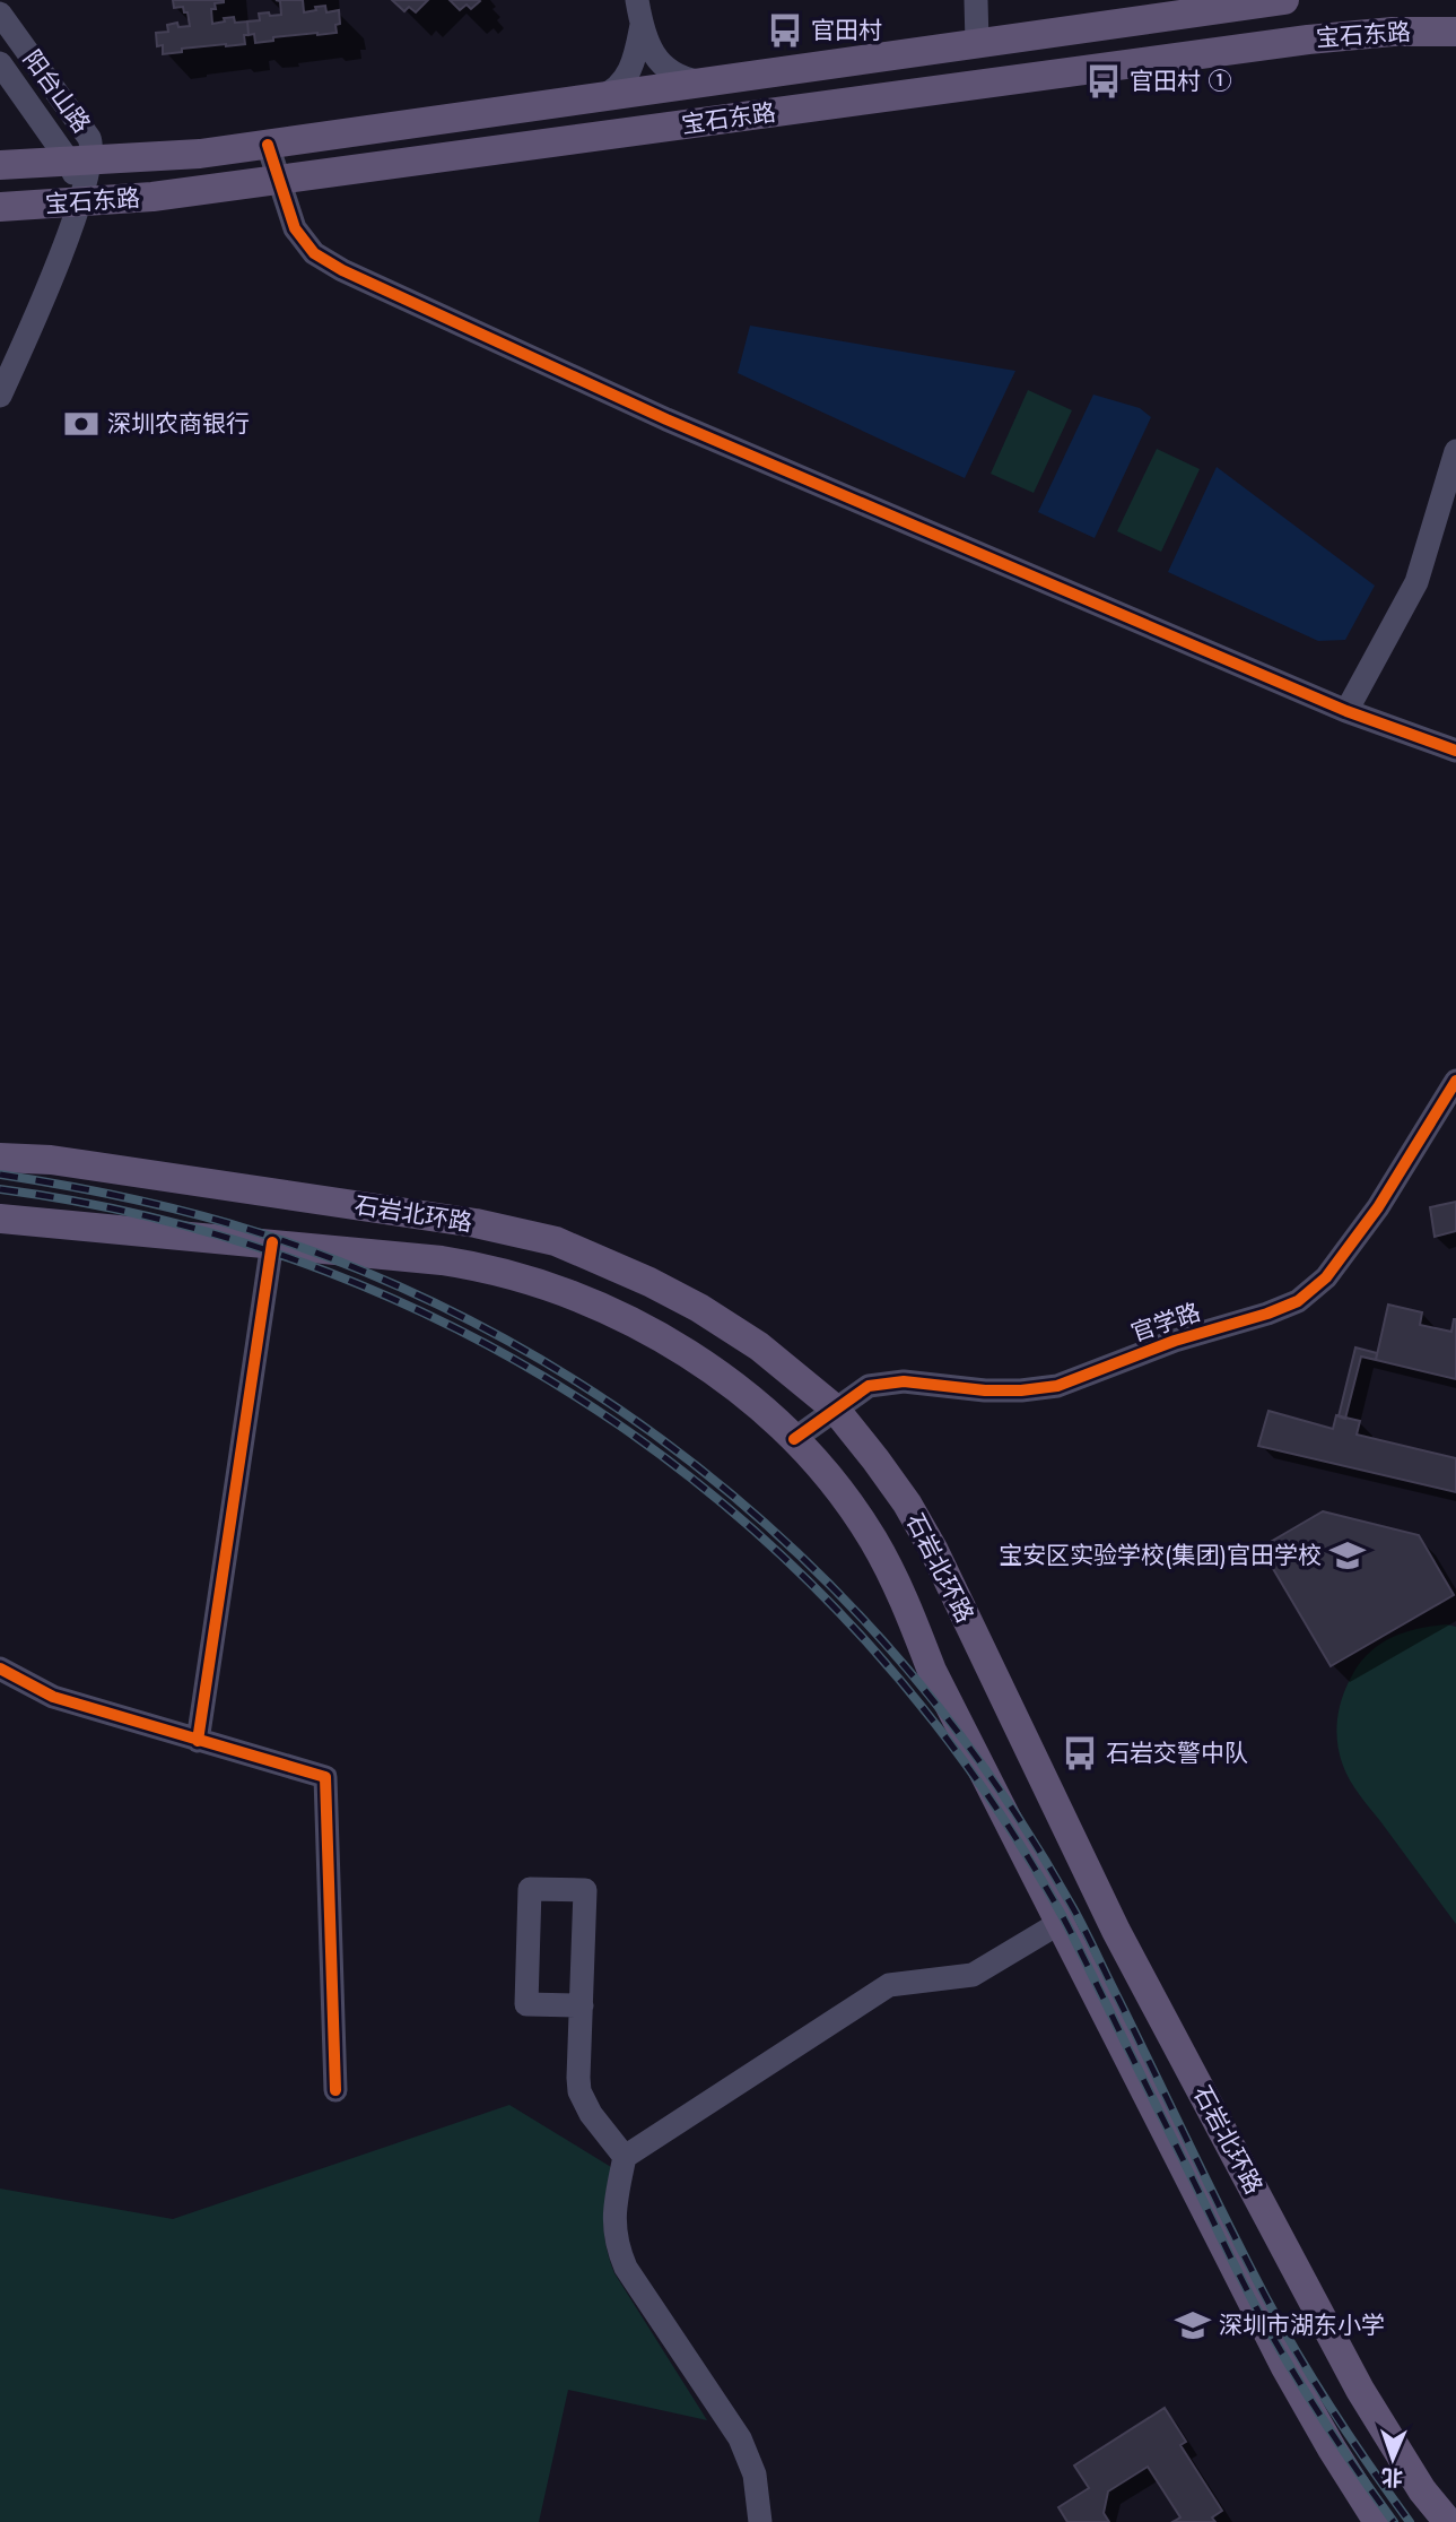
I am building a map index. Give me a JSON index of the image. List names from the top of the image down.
{
  "streets": {
    "main road": ["宝石东路", "石岩北环路"],
    "street": ["阳台山路", "官学路"]
  },
  "crossings": [
    ["宝石东路", "阳台山路"],
    ["石岩北环路", "官学路"]
  ],
  "places": {
    "bus stop": ["官田村", "官田村 ①", "石岩交警中队"],
    "bank": ["深圳农商银行"],
    "school or university": ["宝安区实验学校(集团)官田学校", "深圳市湖东小学"]
  },
  "north": "bottom"
}
